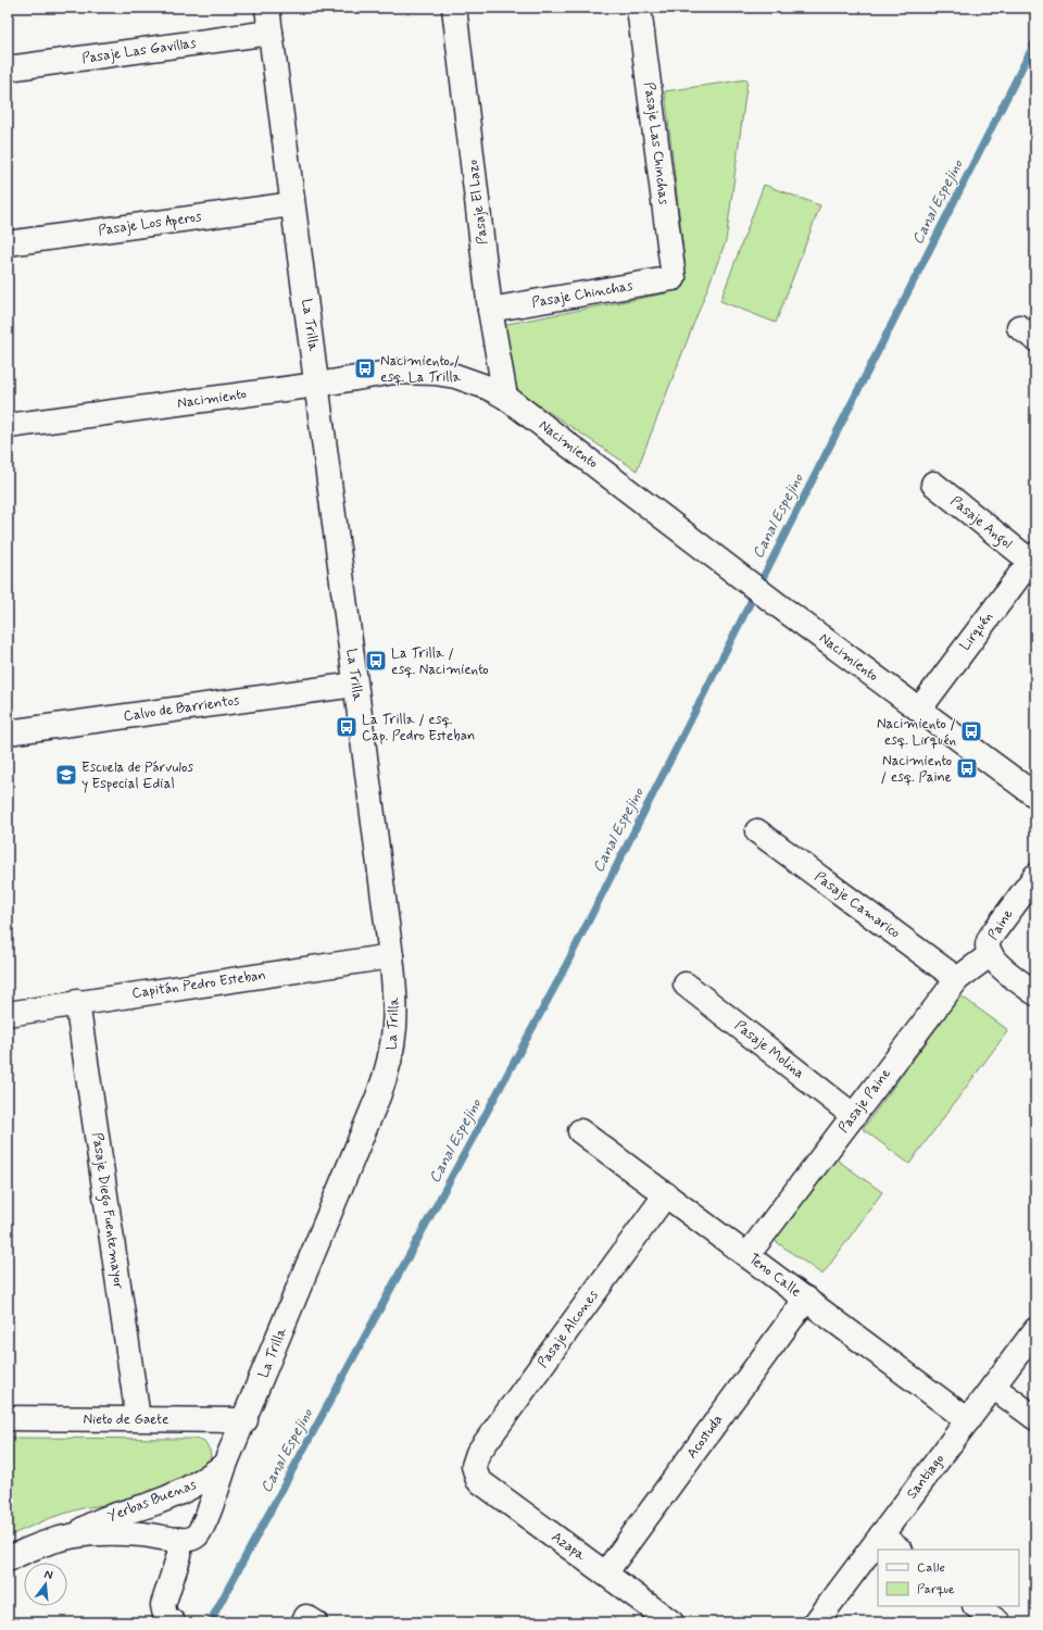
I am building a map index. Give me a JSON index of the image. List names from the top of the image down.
{
  "streets": {
    "street": [
      "Pasaje Las Gavillas",
      "Pasaje Las Chinchas",
      "Pasaje El Lazo",
      "Pasaje Los Aperos",
      "Pasaje Chinchas",
      "La Trilla",
      "Nacimiento",
      "Pasaje Angol",
      "Lirquén",
      "Calvo de Barrientos",
      "Pasaje Camarico",
      "Paine",
      "Capitán Pedro Esteban",
      "Pasaje Molina",
      "Pasaje Paine",
      "Pasaje Diego Fuentemayor",
      "Teno Calle",
      "Pasaje Alcones",
      "Nieto de Gaete",
      "Acostuda",
      "Santiago",
      "Yerbas Buenas",
      "Azapa"
    ]
  },
  "crossings": [
    ["Pasaje Las Gavillas", "La Trilla"],
    ["Pasaje Las Chinchas", "Pasaje Chinchas"],
    ["Pasaje El Lazo", "Pasaje Chinchas"],
    ["Pasaje El Lazo", "Nacimiento"],
    ["Pasaje Los Aperos", "La Trilla"],
    ["La Trilla", "Nacimiento"],
    ["La Trilla", "Calvo de Barrientos"],
    ["La Trilla", "Capitán Pedro Esteban"],
    ["La Trilla", "Nieto de Gaete"],
    ["La Trilla", "Yerbas Buenas"],
    ["Nacimiento", "Lirquén"],
    ["Pasaje Angol", "Lirquén"],
    ["Pasaje Camarico", "Pasaje Paine"],
    ["Paine", "Pasaje Paine"],
    ["Capitán Pedro Esteban", "Pasaje Diego Fuentemayor"],
    ["Pasaje Molina", "Pasaje Paine"],
    ["Pasaje Paine", "Teno Calle"],
    ["Pasaje Diego Fuentemayor", "Nieto de Gaete"],
    ["Teno Calle", "Pasaje Alcones"],
    ["Teno Calle", "Acostuda"],
    ["Teno Calle", "Santiago"],
    ["Pasaje Alcones", "Azapa"],
    ["Nieto de Gaete", "Yerbas Buenas"],
    ["Acostuda", "Azapa"]
  ],
  "water": ["Canal Espejino"],
  "places": {
    "bus stop": [
      "Nacimiento / esq. La Trilla",
      "La Trilla / esq. Nacimiento",
      "La Trilla / esq. Cap. Pedro Esteban",
      "Nacimiento / esq. Lirquén",
      "Nacimiento / esq. Paine"
    ],
    "school or university": ["Escuela de Párvulos y Especial Edial"]
  },
  "legend": ["Calle", "Parque"],
  "north": "top"
}
